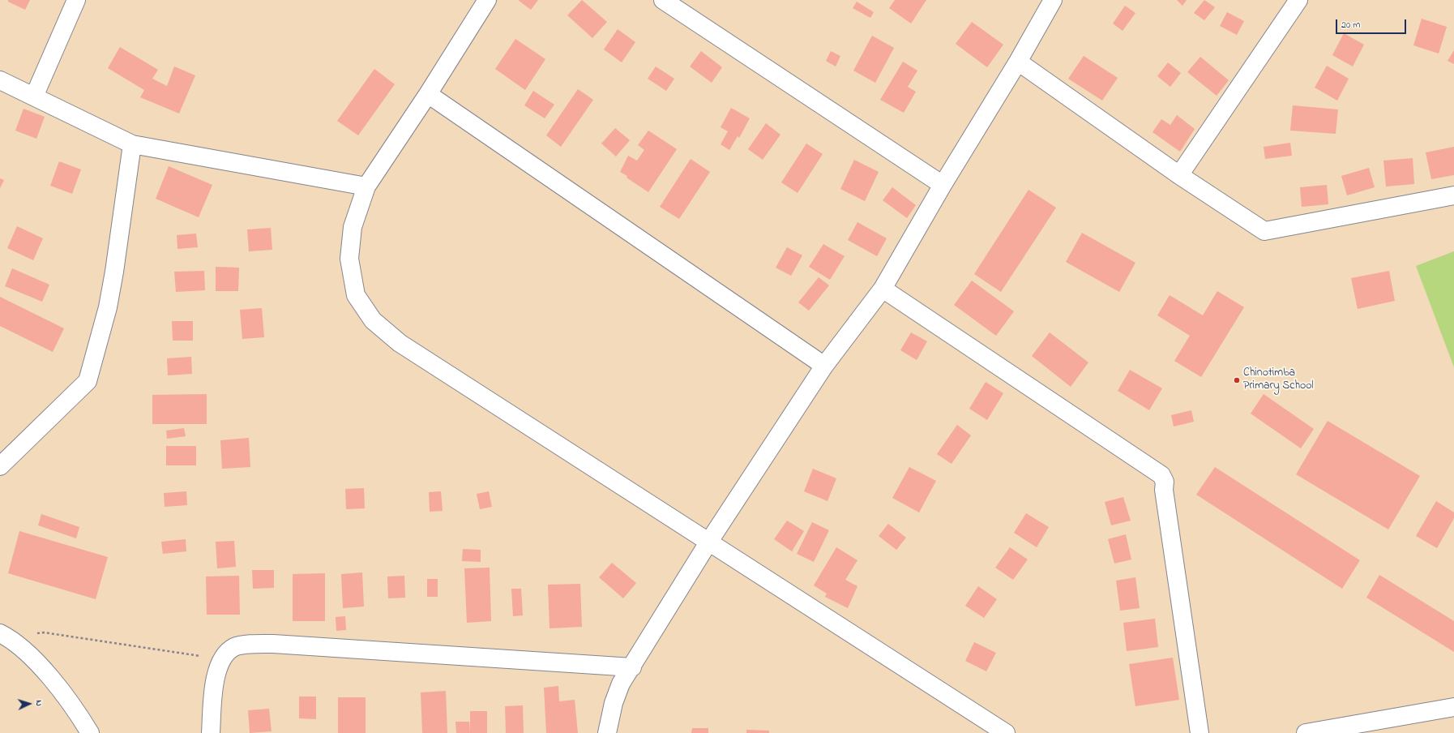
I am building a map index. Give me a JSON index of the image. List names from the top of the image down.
{
  "places": ["Chinotimba Primary School"],
  "scale_bar": "20 m",
  "north": "right"
}
